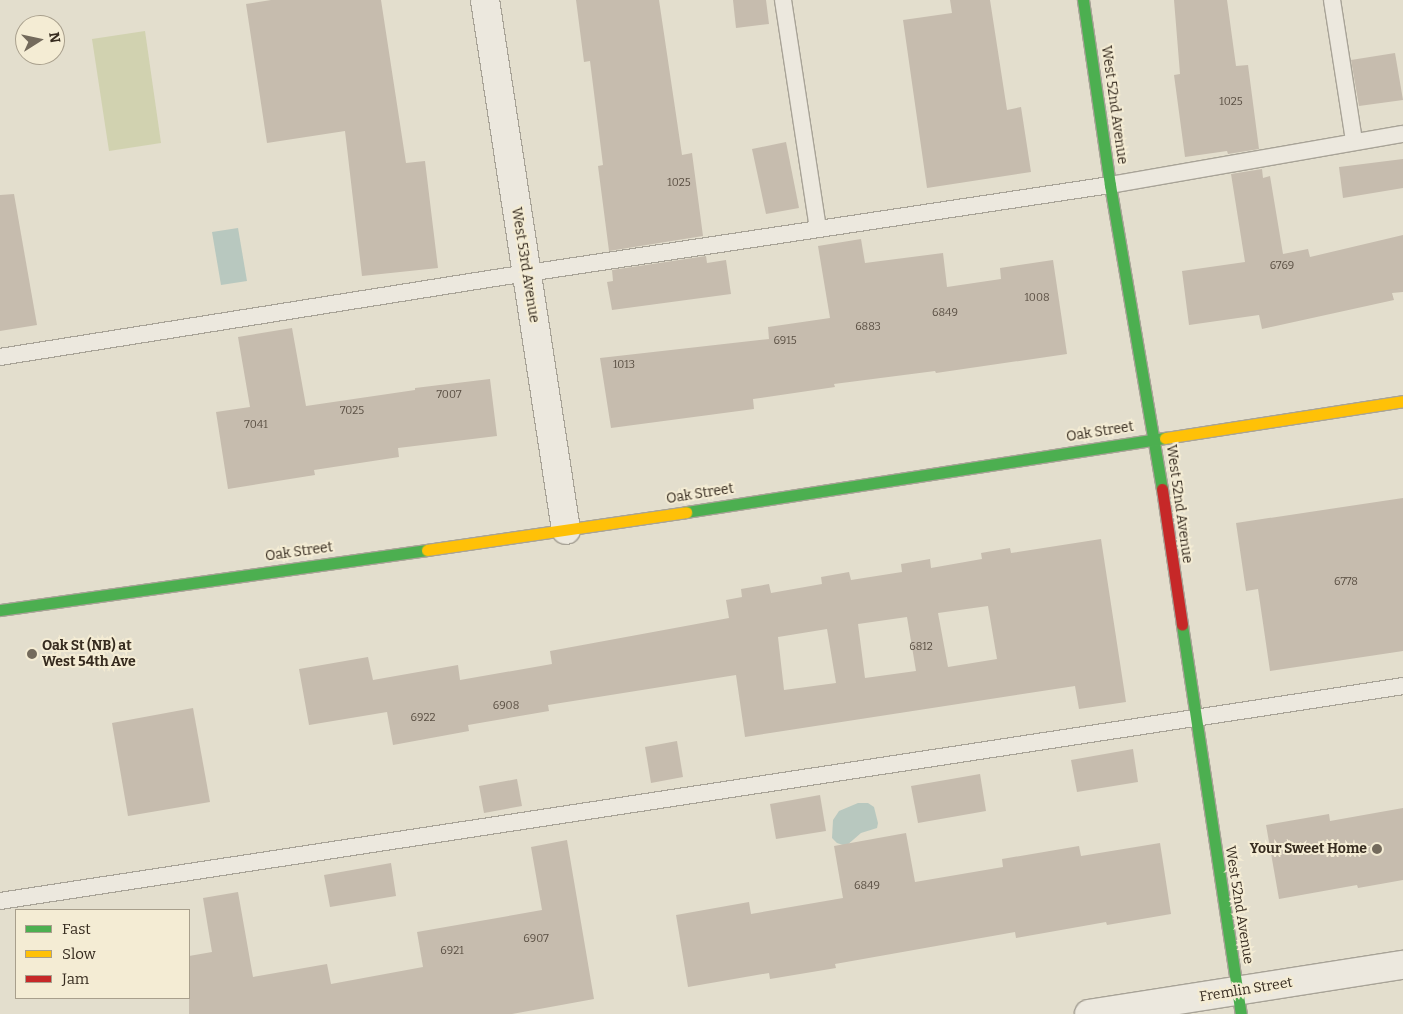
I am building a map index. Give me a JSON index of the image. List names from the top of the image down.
{
  "streets": {
    "main road": ["West 52nd Avenue", "Oak Street"],
    "street": ["West 53rd Avenue", "Fremlin Street"]
  },
  "crossings": [
    ["West 52nd Avenue", "Oak Street"],
    ["West 52nd Avenue", "Fremlin Street"],
    ["West 53rd Avenue", "Oak Street"]
  ],
  "places": ["Oak St (NB) at West 54th Ave", "Your Sweet Home"],
  "house_numbers": [
    "1025",
    "1025",
    "6769",
    "1008",
    "6849",
    "6883",
    "6915",
    "1013",
    "7007",
    "7025",
    "7041",
    "6778",
    "6812",
    "6908",
    "6922",
    "6849",
    "6907",
    "6921"
  ],
  "legend": ["Fast", "Slow", "Jam"],
  "north": "right"
}
